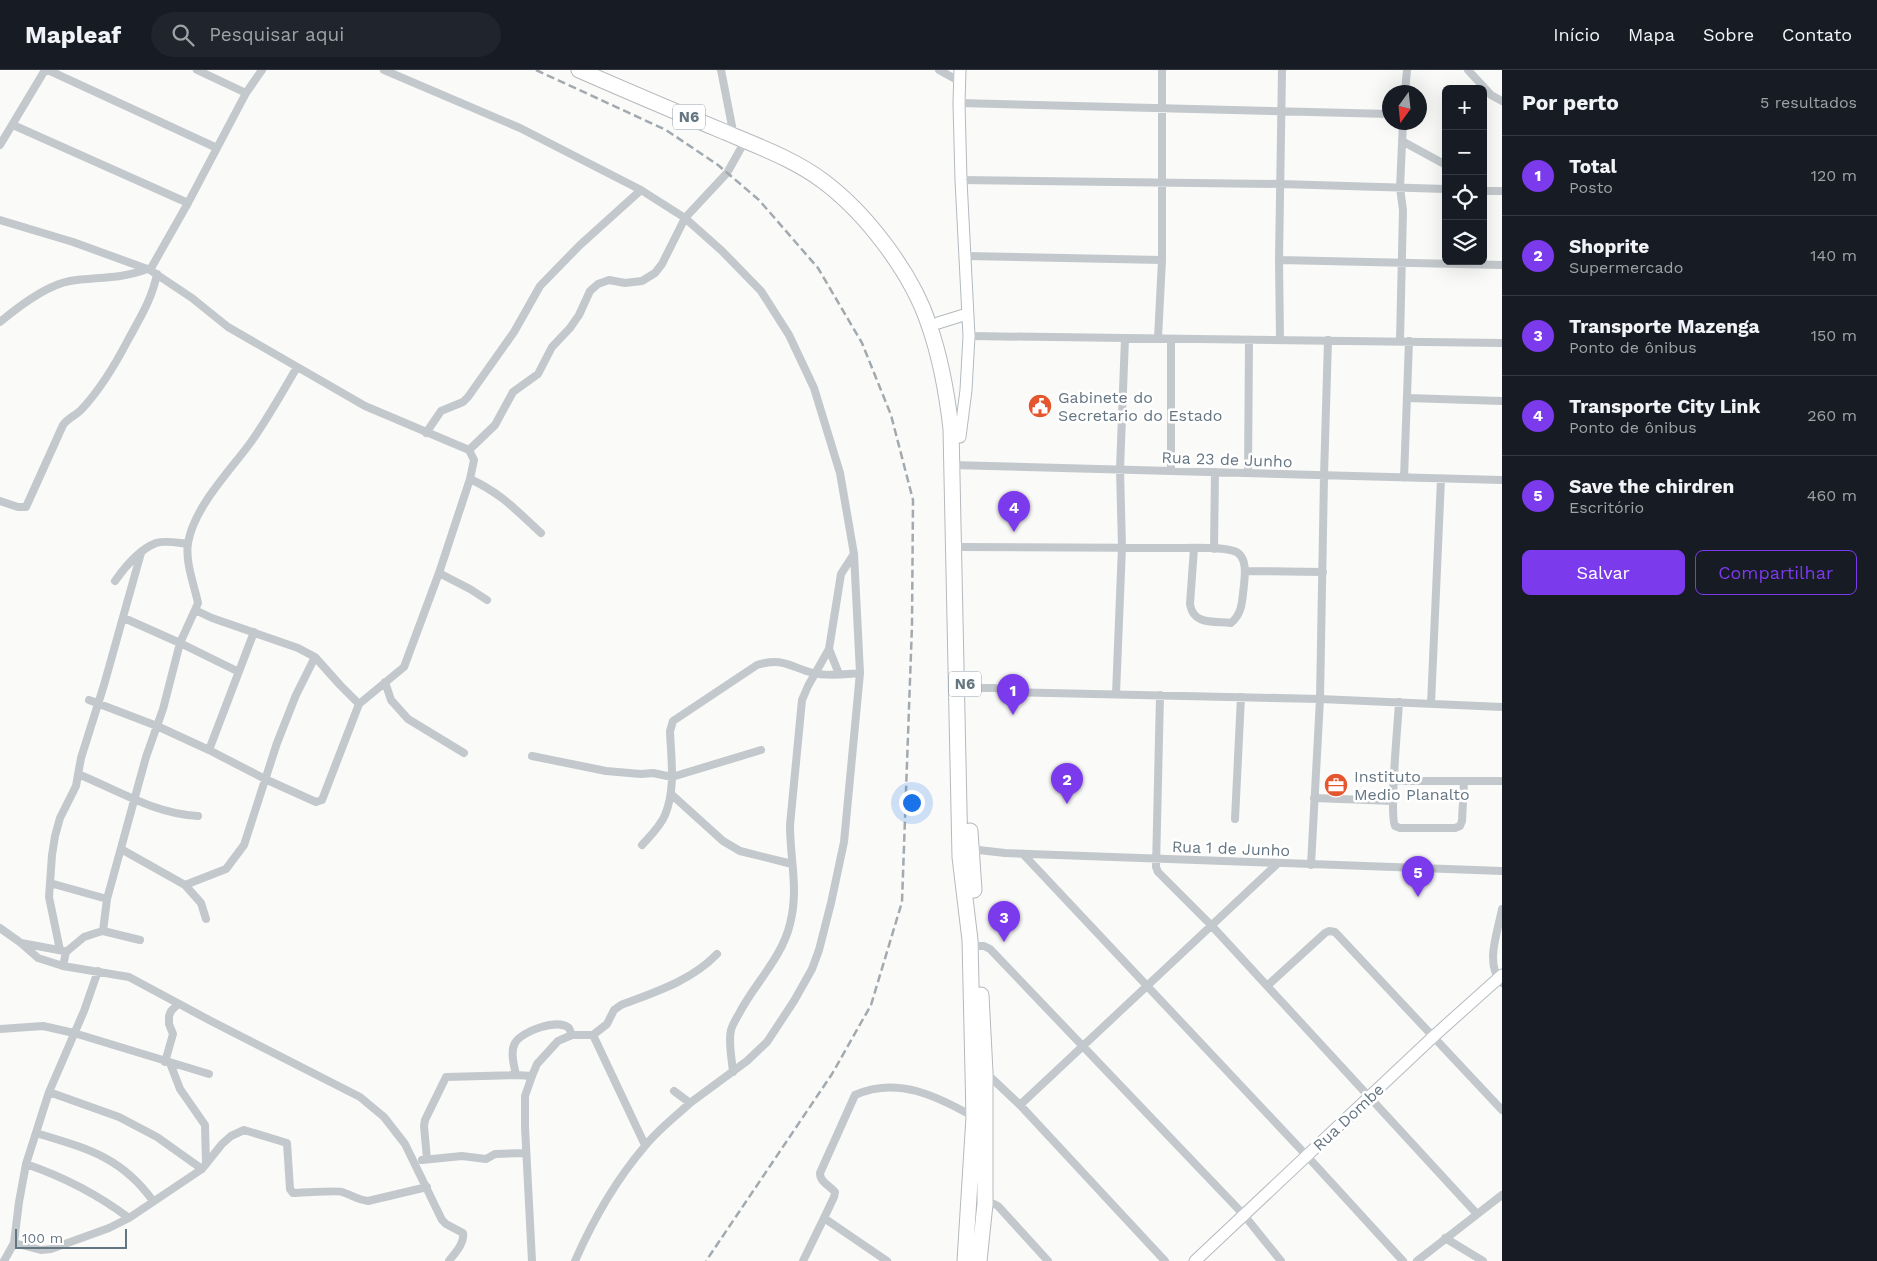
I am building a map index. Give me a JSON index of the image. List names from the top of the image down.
{
  "streets": {
    "highway": ["N6"],
    "street": ["Rua 23 de Junho", "Rua 1 de Junho", "Rua Dombe"]
  },
  "crossings": [
    ["N6", "Rua 23 de Junho"],
    ["N6", "Rua 1 de Junho"]
  ],
  "places": {
    "public building": ["Gabinete do Secretario do Estado"],
    "office": ["Instituto Medio Planalto"]
  },
  "scale_bar": "100 m",
  "north": "bottom",
  "page": {
    "header": "Mapleaf",
    "search": "Pesquisar aqui",
    "nav": [
      "Início",
      "Mapa",
      "Sobre",
      "Contato"
    ],
    "heading": ["Por perto", "5 resultados"],
    "map_buttons": ["+", "−"],
    "list": [
      {
        "mark": "1",
        "name": "Total",
        "note": "Posto",
        "value": "120 m"
      },
      {
        "mark": "2",
        "name": "Shoprite",
        "note": "Supermercado",
        "value": "140 m"
      },
      {
        "mark": "3",
        "name": "Transporte Mazenga",
        "note": "Ponto de ônibus",
        "value": "150 m"
      },
      {
        "mark": "4",
        "name": "Transporte City Link",
        "note": "Ponto de ônibus",
        "value": "260 m"
      },
      {
        "mark": "5",
        "name": "Save the chirdren",
        "note": "Escritório",
        "value": "460 m"
      }
    ],
    "pins": [
      "4",
      "1",
      "2",
      "5",
      "3"
    ],
    "buttons": ["Salvar", "Compartilhar"],
    "scale": "100 m"
  }
}
